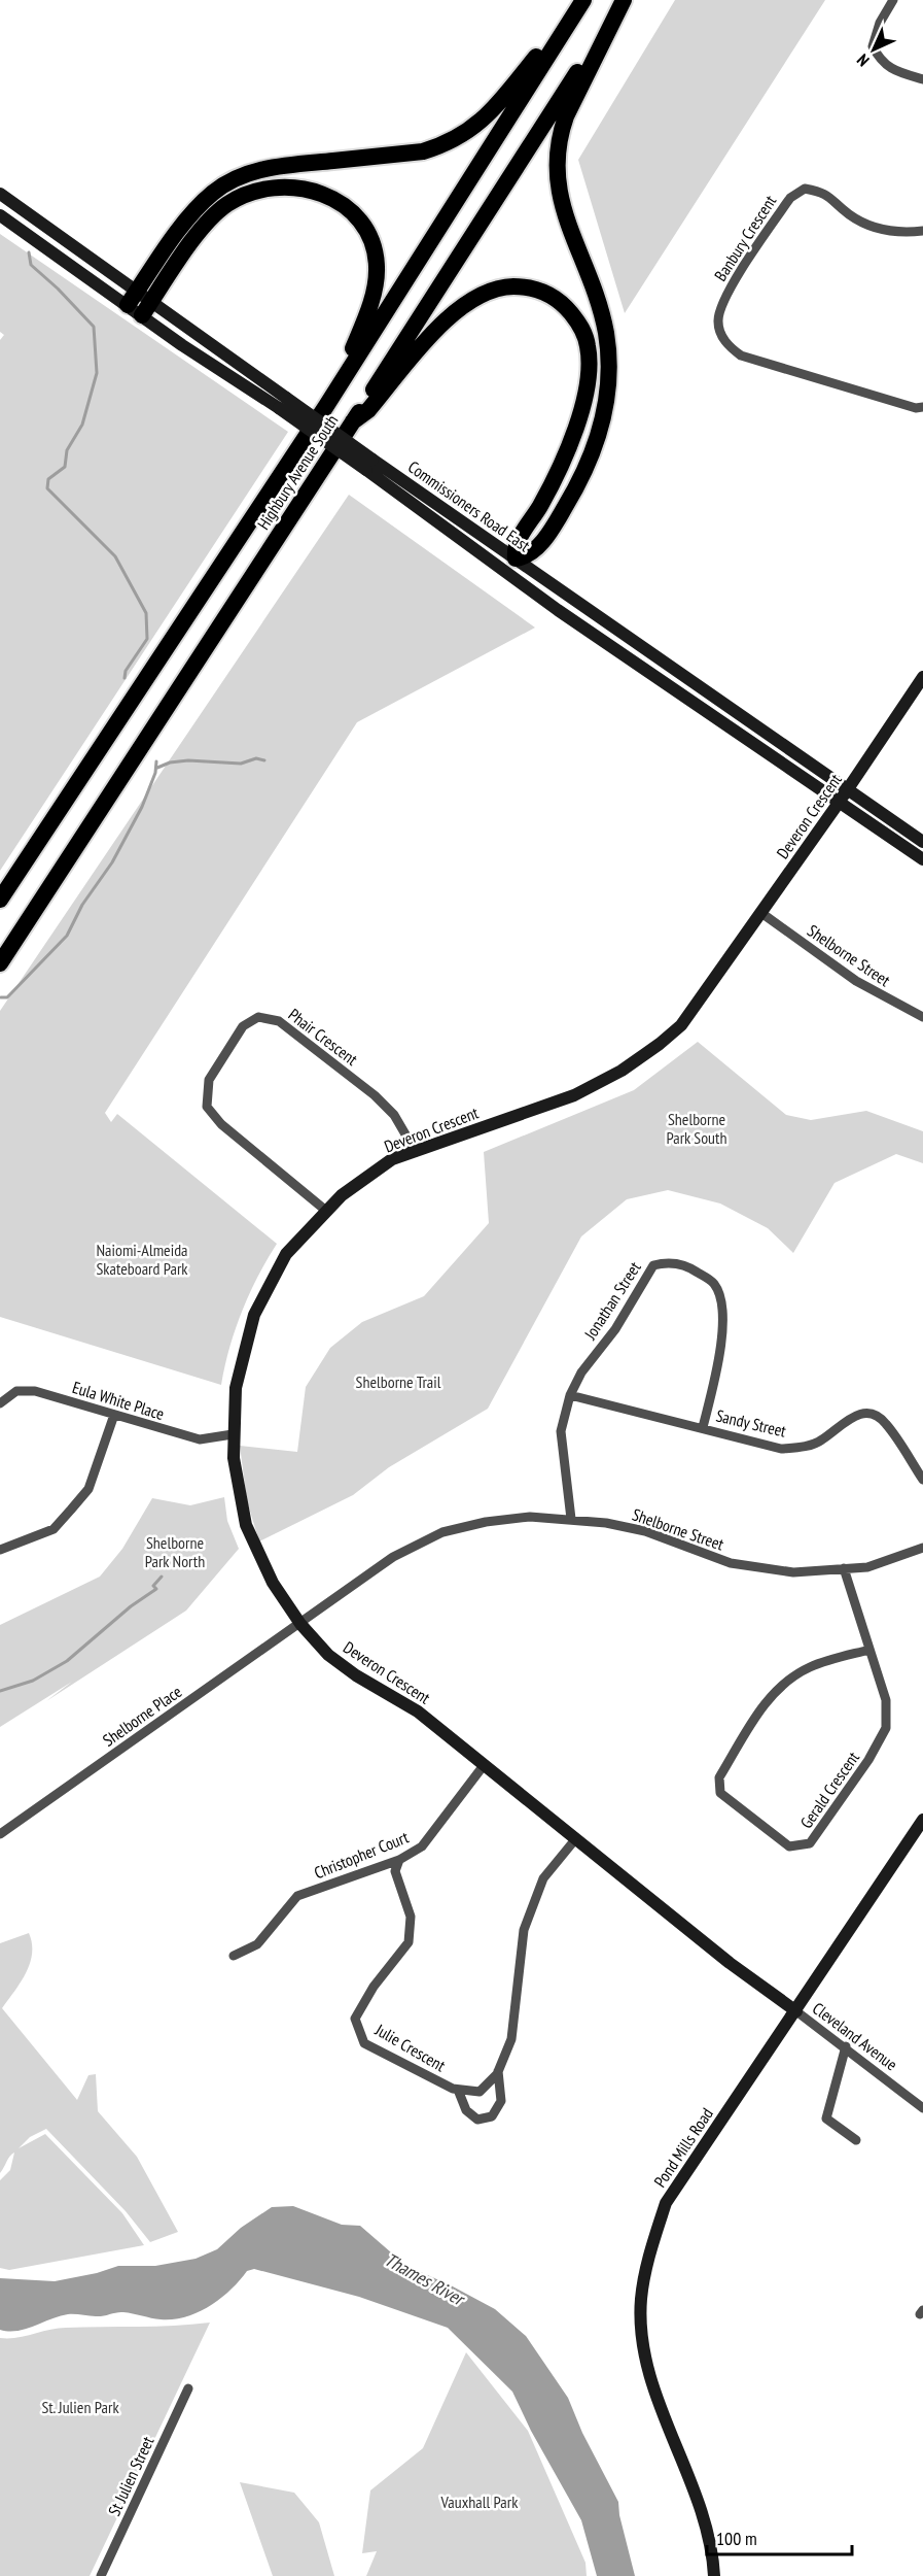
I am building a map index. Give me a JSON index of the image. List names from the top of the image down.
{
  "streets": {
    "highway": ["Highbury Avenue South"],
    "main road": ["Commissioners Road East", "Deveron Crescent", "Pond Mills Road"],
    "street": [
      "Banbury Crescent",
      "Shelborne Street",
      "Phair Crescent",
      "Jonathan Street",
      "Eula White Place",
      "Sandy Street",
      "Shelborne Place",
      "Gerald Crescent",
      "Christopher Court",
      "Cleveland Avenue",
      "Julie Crescent",
      "St Julien Street"
    ]
  },
  "crossings": [
    ["Commissioners Road East", "Deveron Crescent"],
    ["Deveron Crescent", "Shelborne Street"],
    ["Deveron Crescent", "Phair Crescent"],
    ["Deveron Crescent", "Eula White Place"],
    ["Deveron Crescent", "Shelborne Place"],
    ["Deveron Crescent", "Christopher Court"],
    ["Deveron Crescent", "Cleveland Avenue"],
    ["Deveron Crescent", "Julie Crescent"],
    ["Deveron Crescent", "Pond Mills Road"],
    ["Shelborne Street", "Jonathan Street"],
    ["Shelborne Street", "Shelborne Place"],
    ["Shelborne Street", "Gerald Crescent"],
    ["Jonathan Street", "Sandy Street"],
    ["Christopher Court", "Julie Crescent"],
    ["Cleveland Avenue", "Pond Mills Road"]
  ],
  "water": ["Thames River"],
  "parks": [
    "Shelborne Park South",
    "Naiomi-Almeida Skateboard Park",
    "Shelborne Trail",
    "Shelborne Park North",
    "St. Julien Park",
    "Vauxhall Park"
  ],
  "scale_bar": "100 m",
  "north": "bottom left"
}
